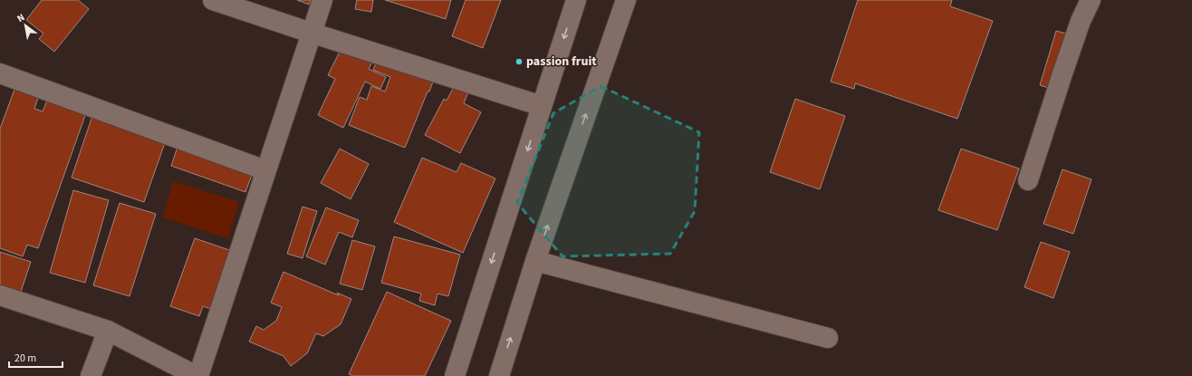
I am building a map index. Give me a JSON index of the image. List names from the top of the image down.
{
  "places": ["passion fruit"],
  "scale_bar": "20 m",
  "north": "top left"
}
